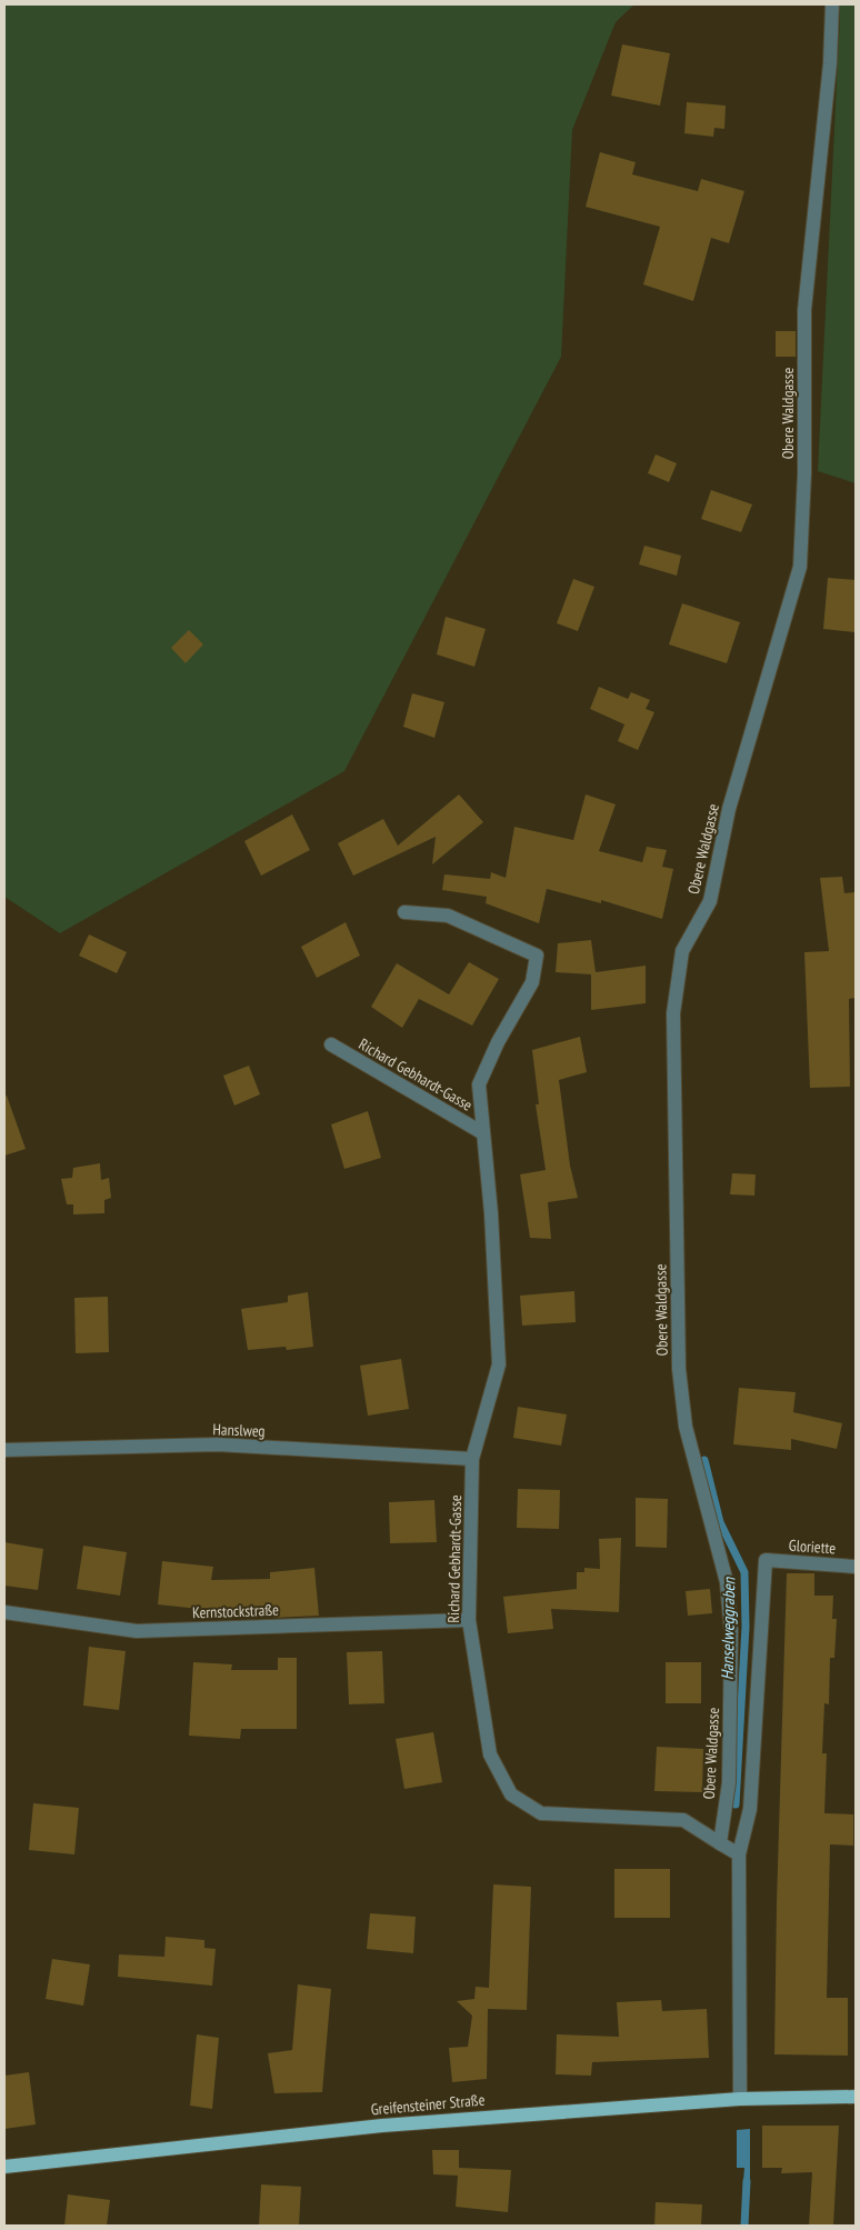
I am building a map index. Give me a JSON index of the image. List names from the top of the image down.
{
  "streets": {
    "main road": ["Greifensteiner Straße"],
    "street": [
      "Obere Waldgasse",
      "Richard Gebhardt-Gasse",
      "Hanslweg",
      "Gloriette",
      "Kernstockstraße"
    ]
  },
  "crossings": [
    ["Obere Waldgasse", "Richard Gebhardt-Gasse"],
    ["Richard Gebhardt-Gasse", "Hanslweg"],
    ["Richard Gebhardt-Gasse", "Kernstockstraße"]
  ],
  "water": ["Hanselweggraben"]
}
